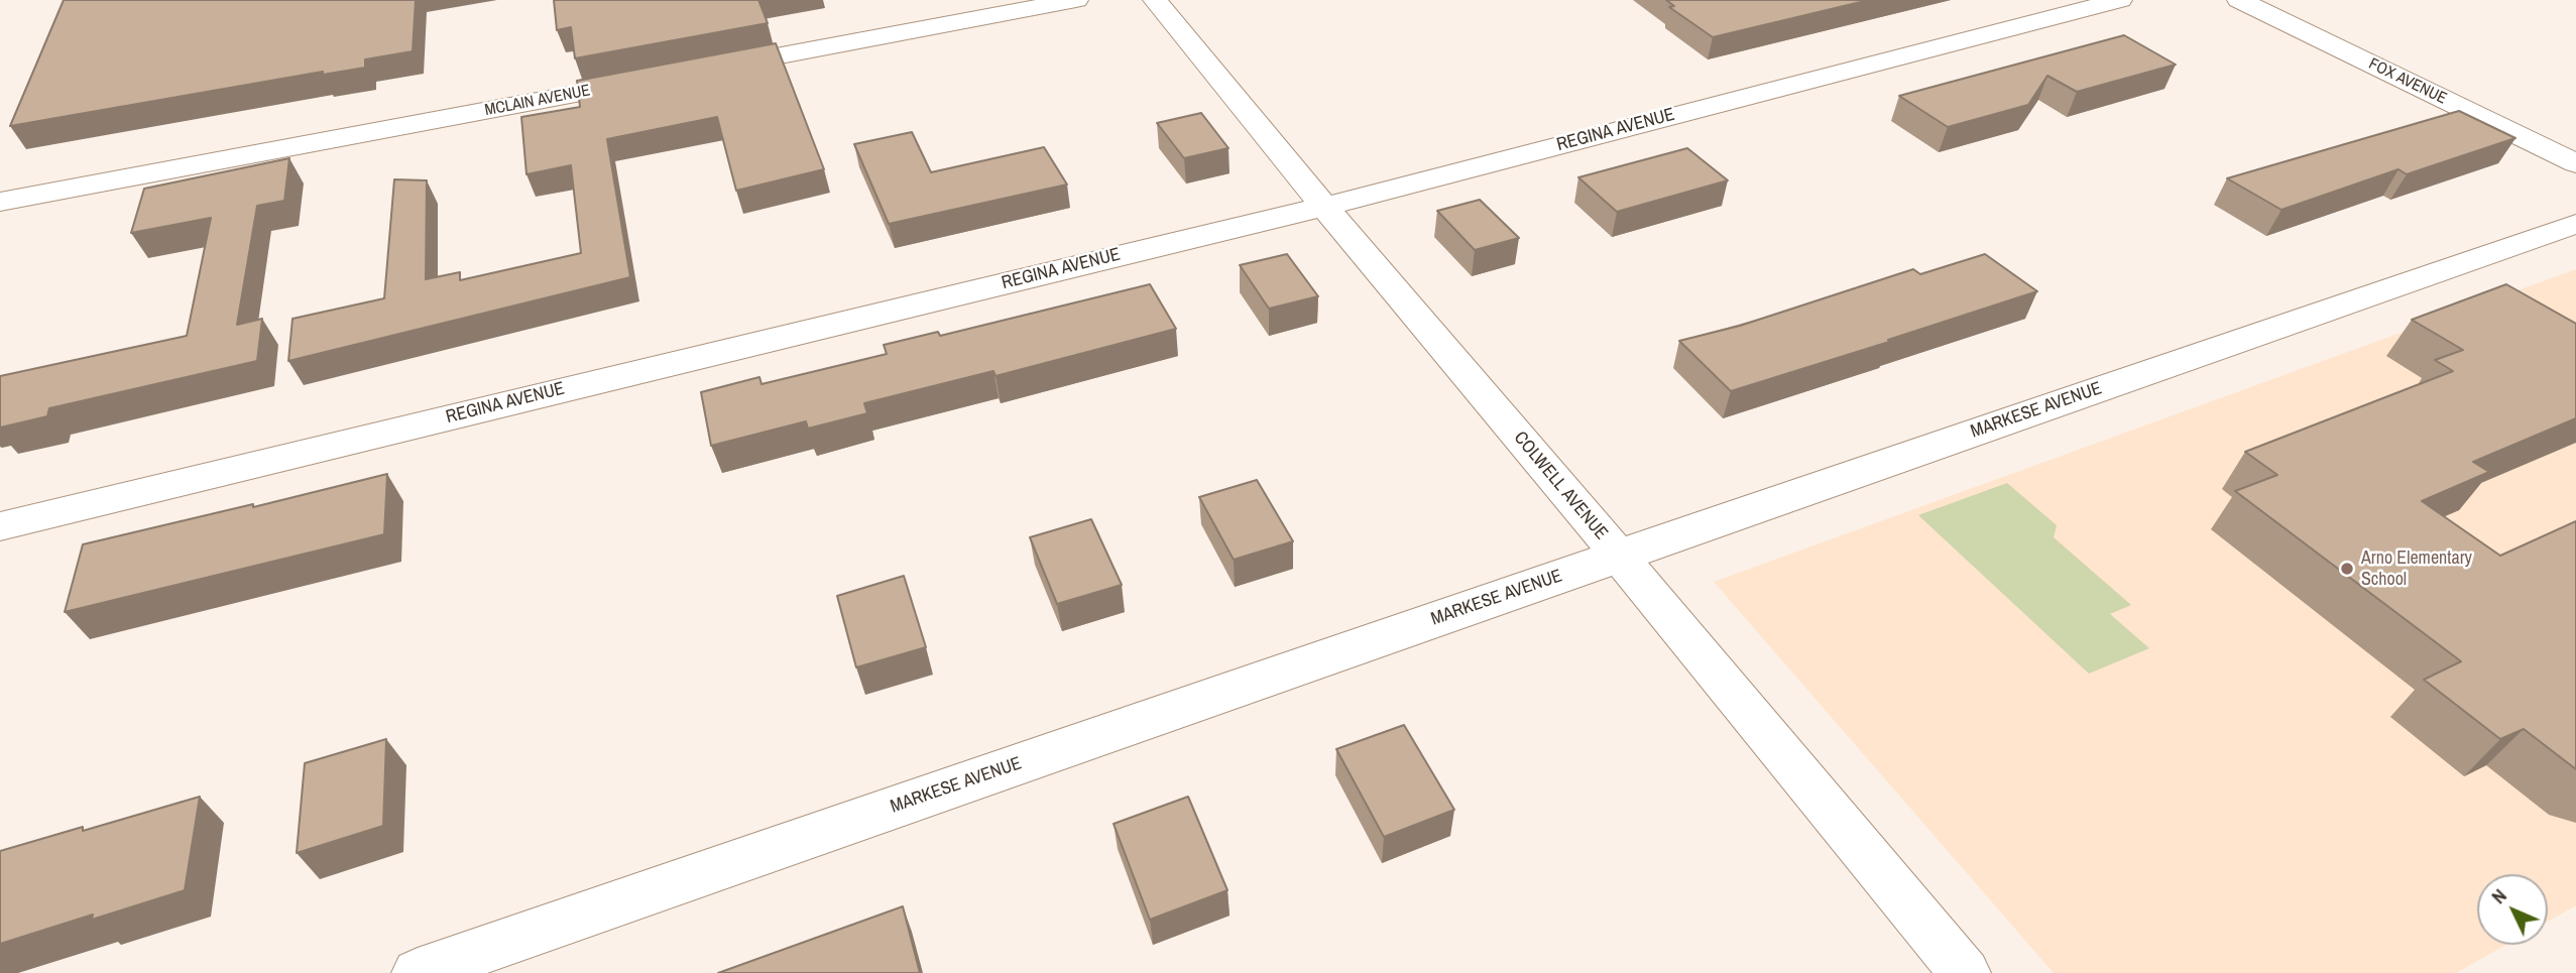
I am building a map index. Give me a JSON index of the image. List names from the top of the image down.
{
  "streets": {
    "street": [
      "FOX AVENUE",
      "MCLAIN AVENUE",
      "REGINA AVENUE",
      "MARKESE AVENUE",
      "COLWELL AVENUE"
    ]
  },
  "crossings": [
    ["REGINA AVENUE", "COLWELL AVENUE"],
    ["MARKESE AVENUE", "COLWELL AVENUE"]
  ],
  "places": ["Arno Elementary School"],
  "north": "top left"
}
